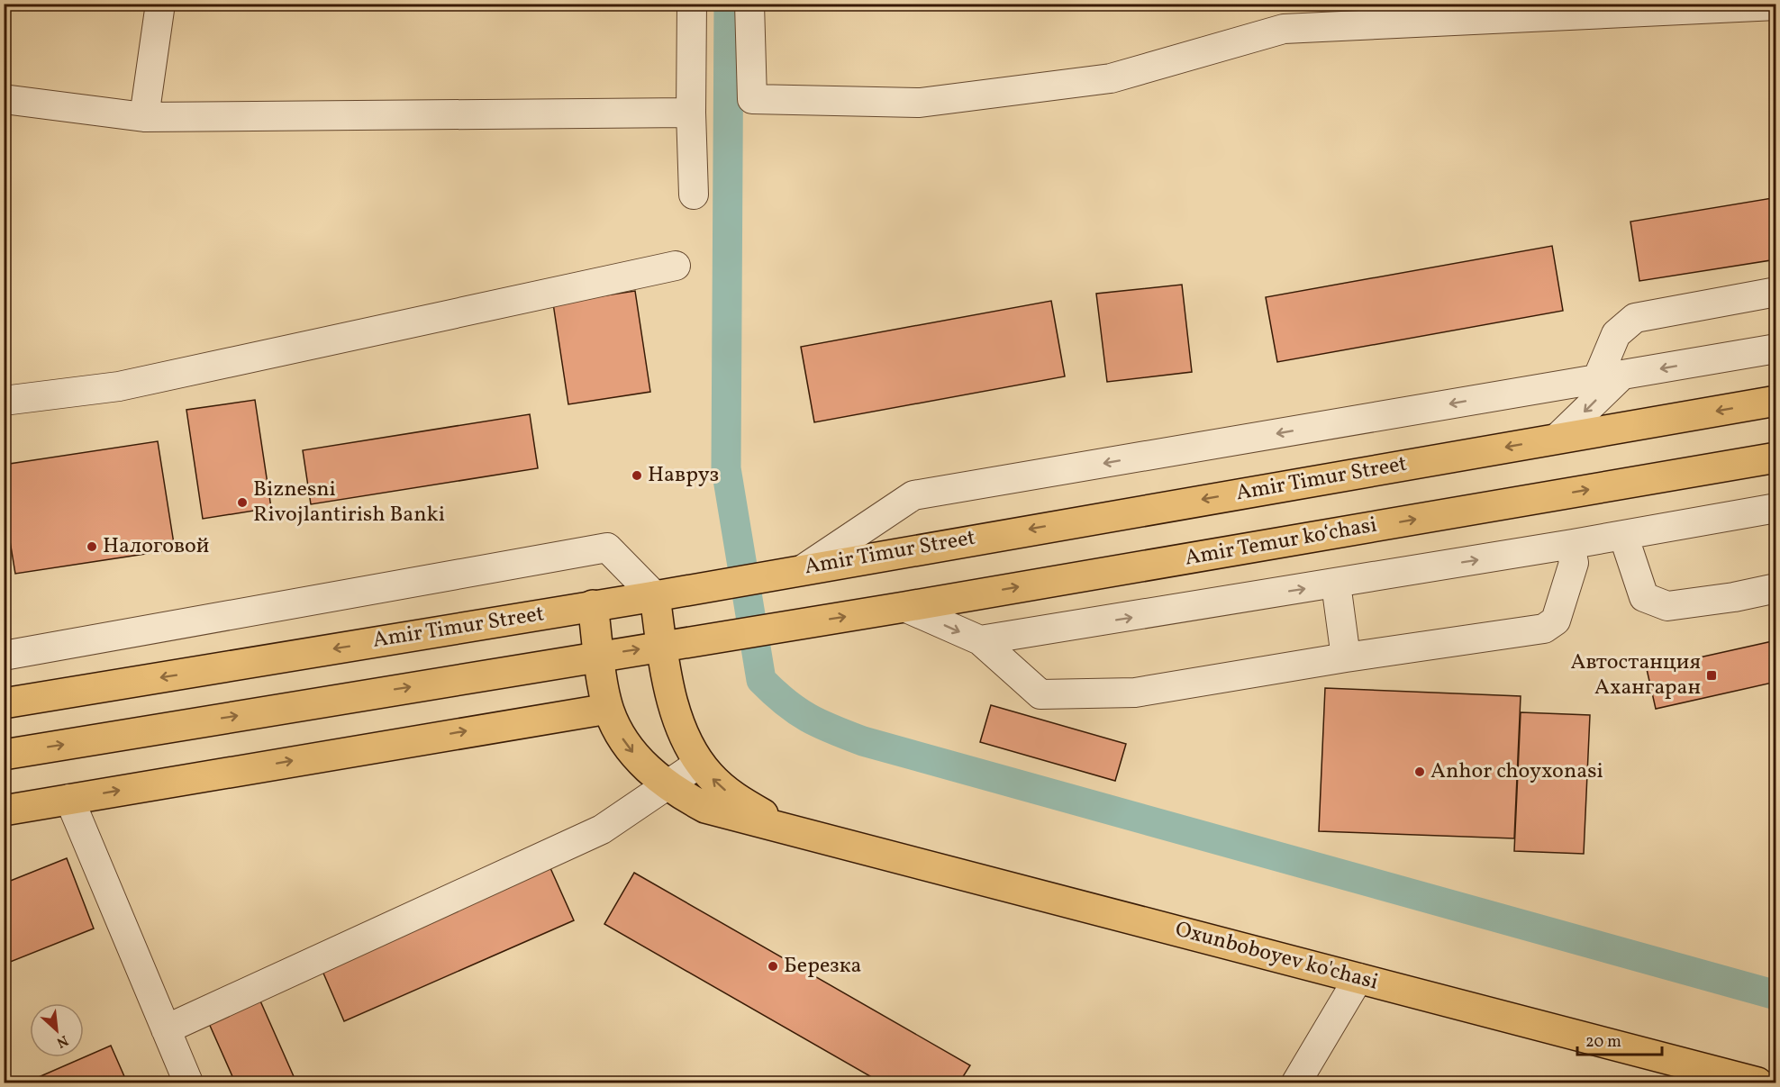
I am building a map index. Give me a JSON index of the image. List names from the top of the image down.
{
  "streets": {
    "main road": ["Amir Timur Street", "Amir Temur koʻchasi", "Oxunboboyev ko'chasi"]
  },
  "crossings": [
    ["Amir Timur Street", "Oxunboboyev ko'chasi"],
    ["Amir Temur koʻchasi", "Oxunboboyev ko'chasi"]
  ],
  "one_way": ["Amir Temur koʻchasi"],
  "places": {
    "other": [
      "Навруз",
      "Biznesni Rivojlantirish Banki",
      "Налоговой",
      "Anhor choyxonasi",
      "Березка"
    ],
    "transit": ["Автостанция Ахангаран"]
  },
  "scale_bar": "20 m",
  "north": "bottom right"
}
